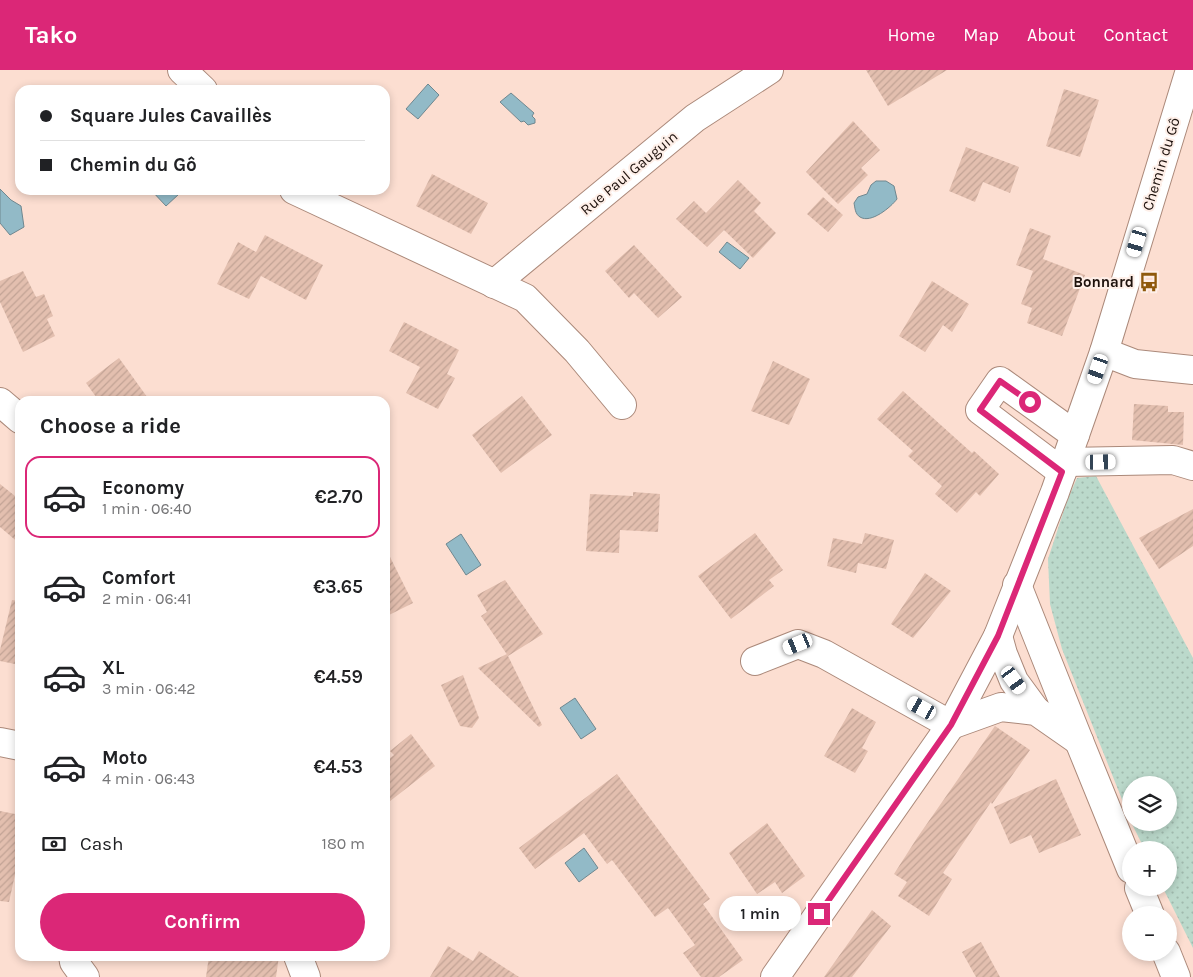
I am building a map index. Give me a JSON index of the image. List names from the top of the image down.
{
  "streets": {
    "street": ["Chemin du Gô", "Rue Paul Gauguin"]
  },
  "places": {
    "bus stop": ["Bonnard"]
  },
  "page": {
    "header": "Tako",
    "nav": [
      "Home",
      "Map",
      "About",
      "Contact"
    ],
    "banner": ["Square Jules Cavaillès", "Chemin du Gô"],
    "heading": "Choose a ride",
    "list": [
      {
        "name": "Economy",
        "note": "1 min · 06:40",
        "value": "€2.70"
      },
      {
        "name": "Comfort",
        "note": "2 min · 06:41",
        "value": "€3.65"
      },
      {
        "name": "XL",
        "note": "3 min · 06:42",
        "value": "€4.59"
      },
      {
        "name": "Moto",
        "note": "4 min · 06:43",
        "value": "€4.53"
      }
    ],
    "map_buttons": ["+", "−"],
    "pay": ["Cash", "180 m"],
    "buttons": "Confirm",
    "bubble": "1 min"
  }
}
